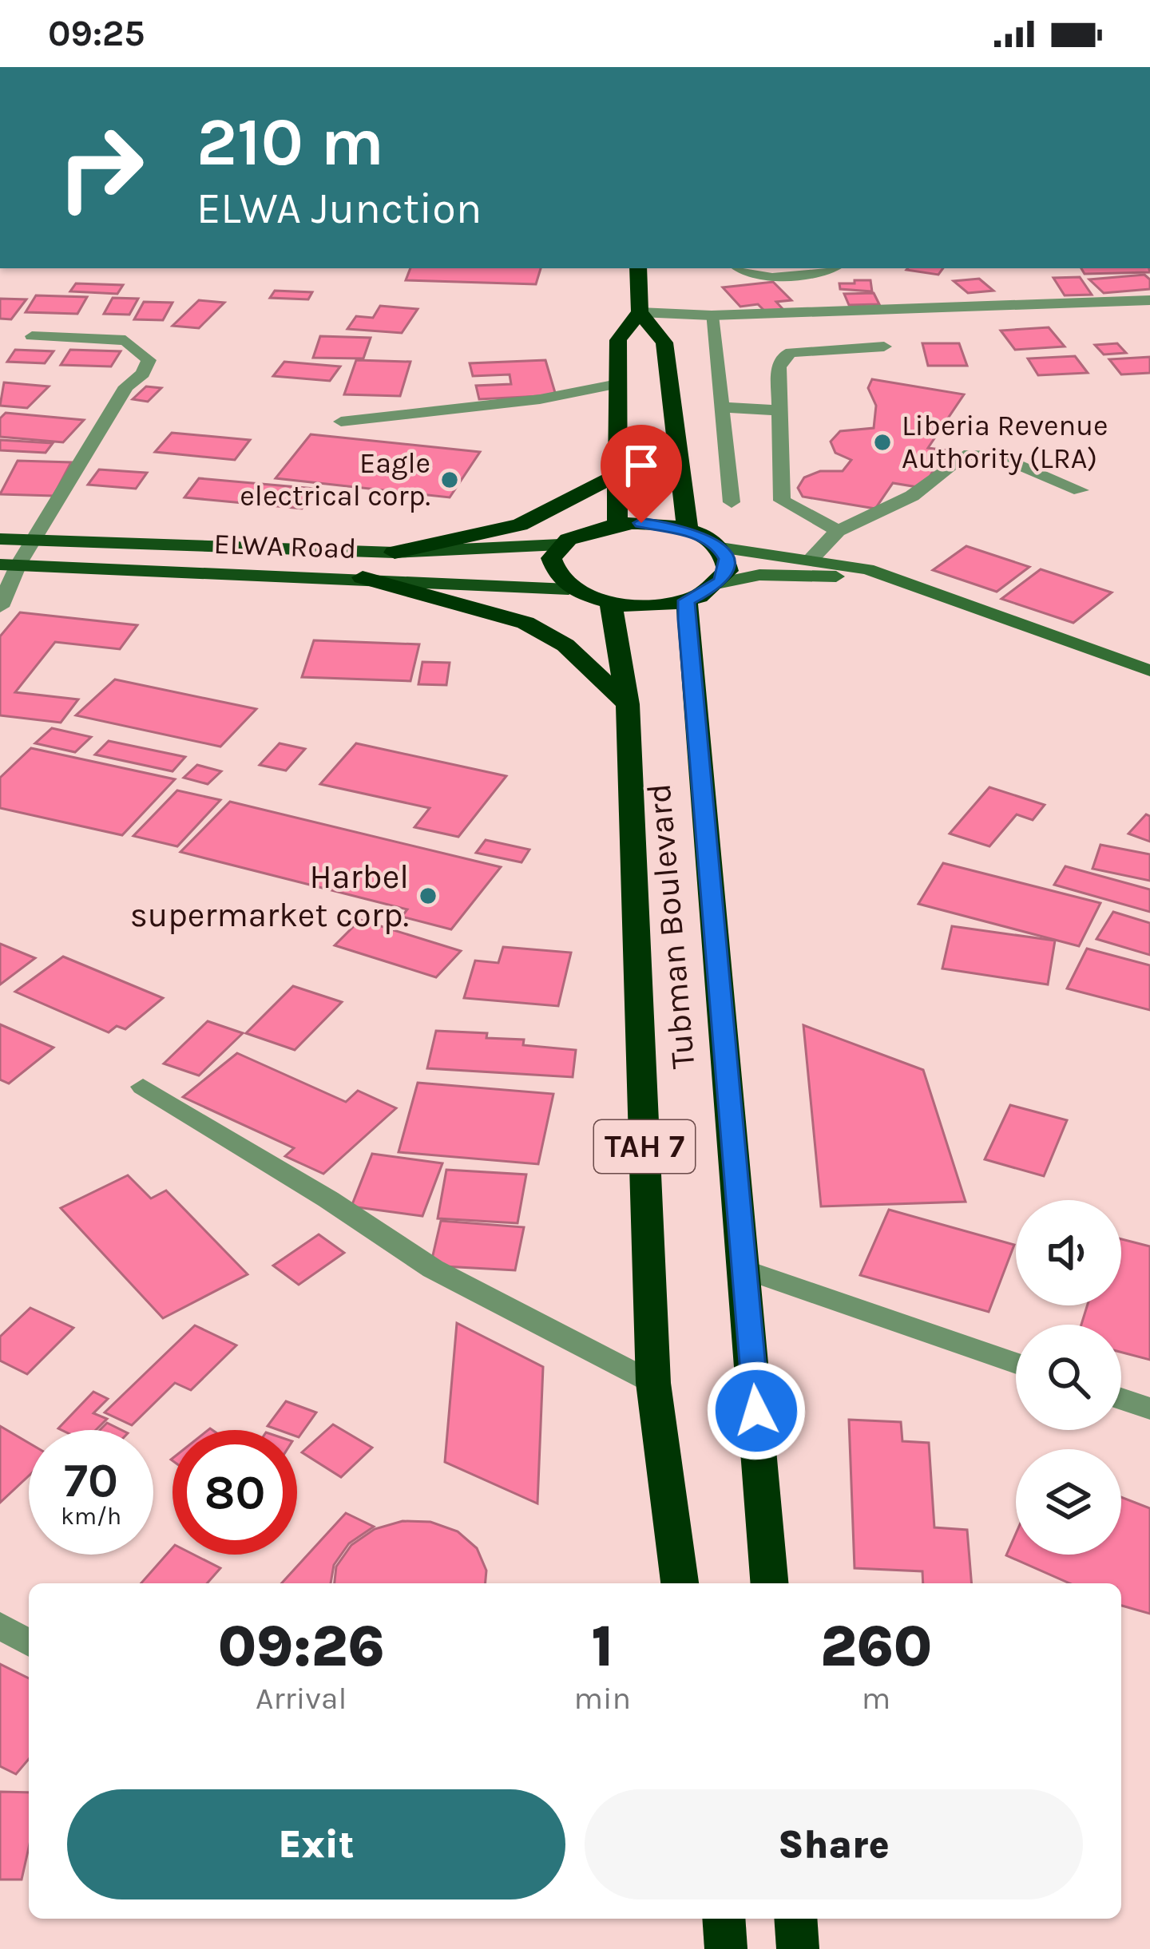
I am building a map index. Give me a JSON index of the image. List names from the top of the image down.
{
  "streets": {
    "highway": ["Tubman Boulevard", "TAH 7"],
    "main road": ["ELWA Road"]
  },
  "places": ["Liberia Revenue Authority (LRA)", "Eagle electrical corp.", "Harbel supermarket corp."],
  "page": {
    "status": "09:25",
    "turn": ["210 m", "ELWA Junction"],
    "speed": "70 km/h",
    "limit": "80",
    "eta": [
      "09:26",
      "Arrival",
      "1",
      "min",
      "260",
      "m"
    ],
    "buttons": ["Exit", "Share"]
  }
}
